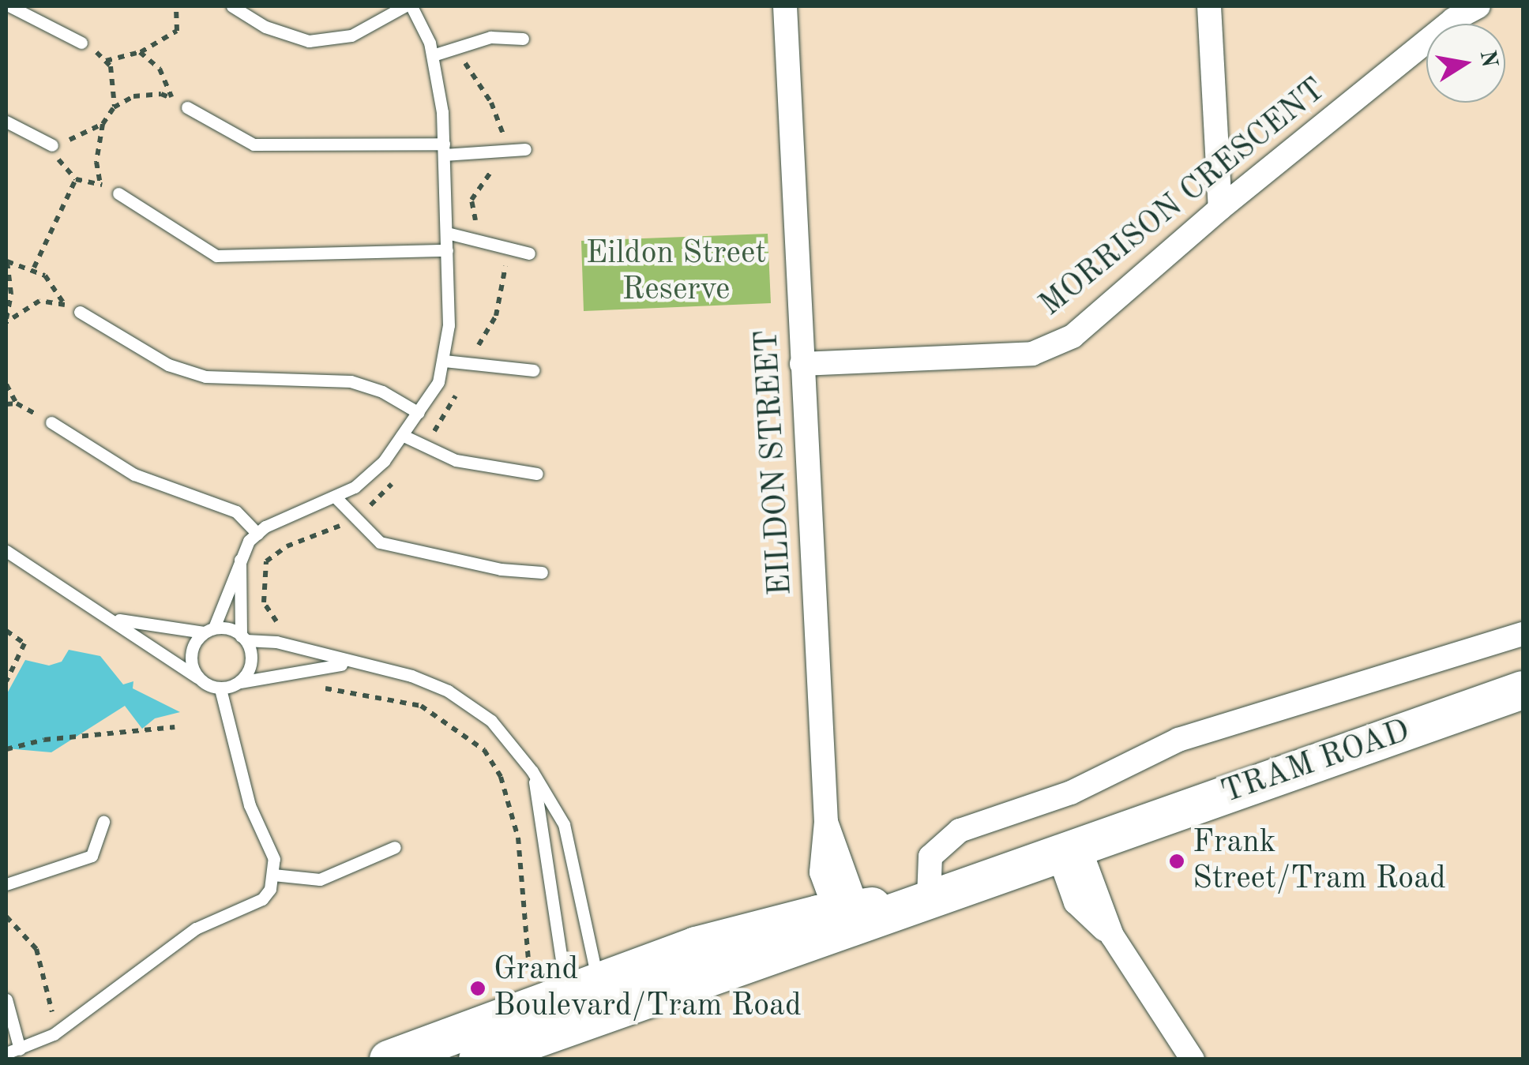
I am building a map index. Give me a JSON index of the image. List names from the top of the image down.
{
  "streets": {
    "main road": ["TRAM ROAD"],
    "street": ["MORRISON CRESCENT", "EILDON STREET"]
  },
  "crossings": [
    ["MORRISON CRESCENT", "EILDON STREET"],
    ["EILDON STREET", "TRAM ROAD"]
  ],
  "parks": ["Eildon Street Reserve"],
  "places": ["Frank Street/Tram Road", "Grand Boulevard/Tram Road"],
  "north": "right"
}
